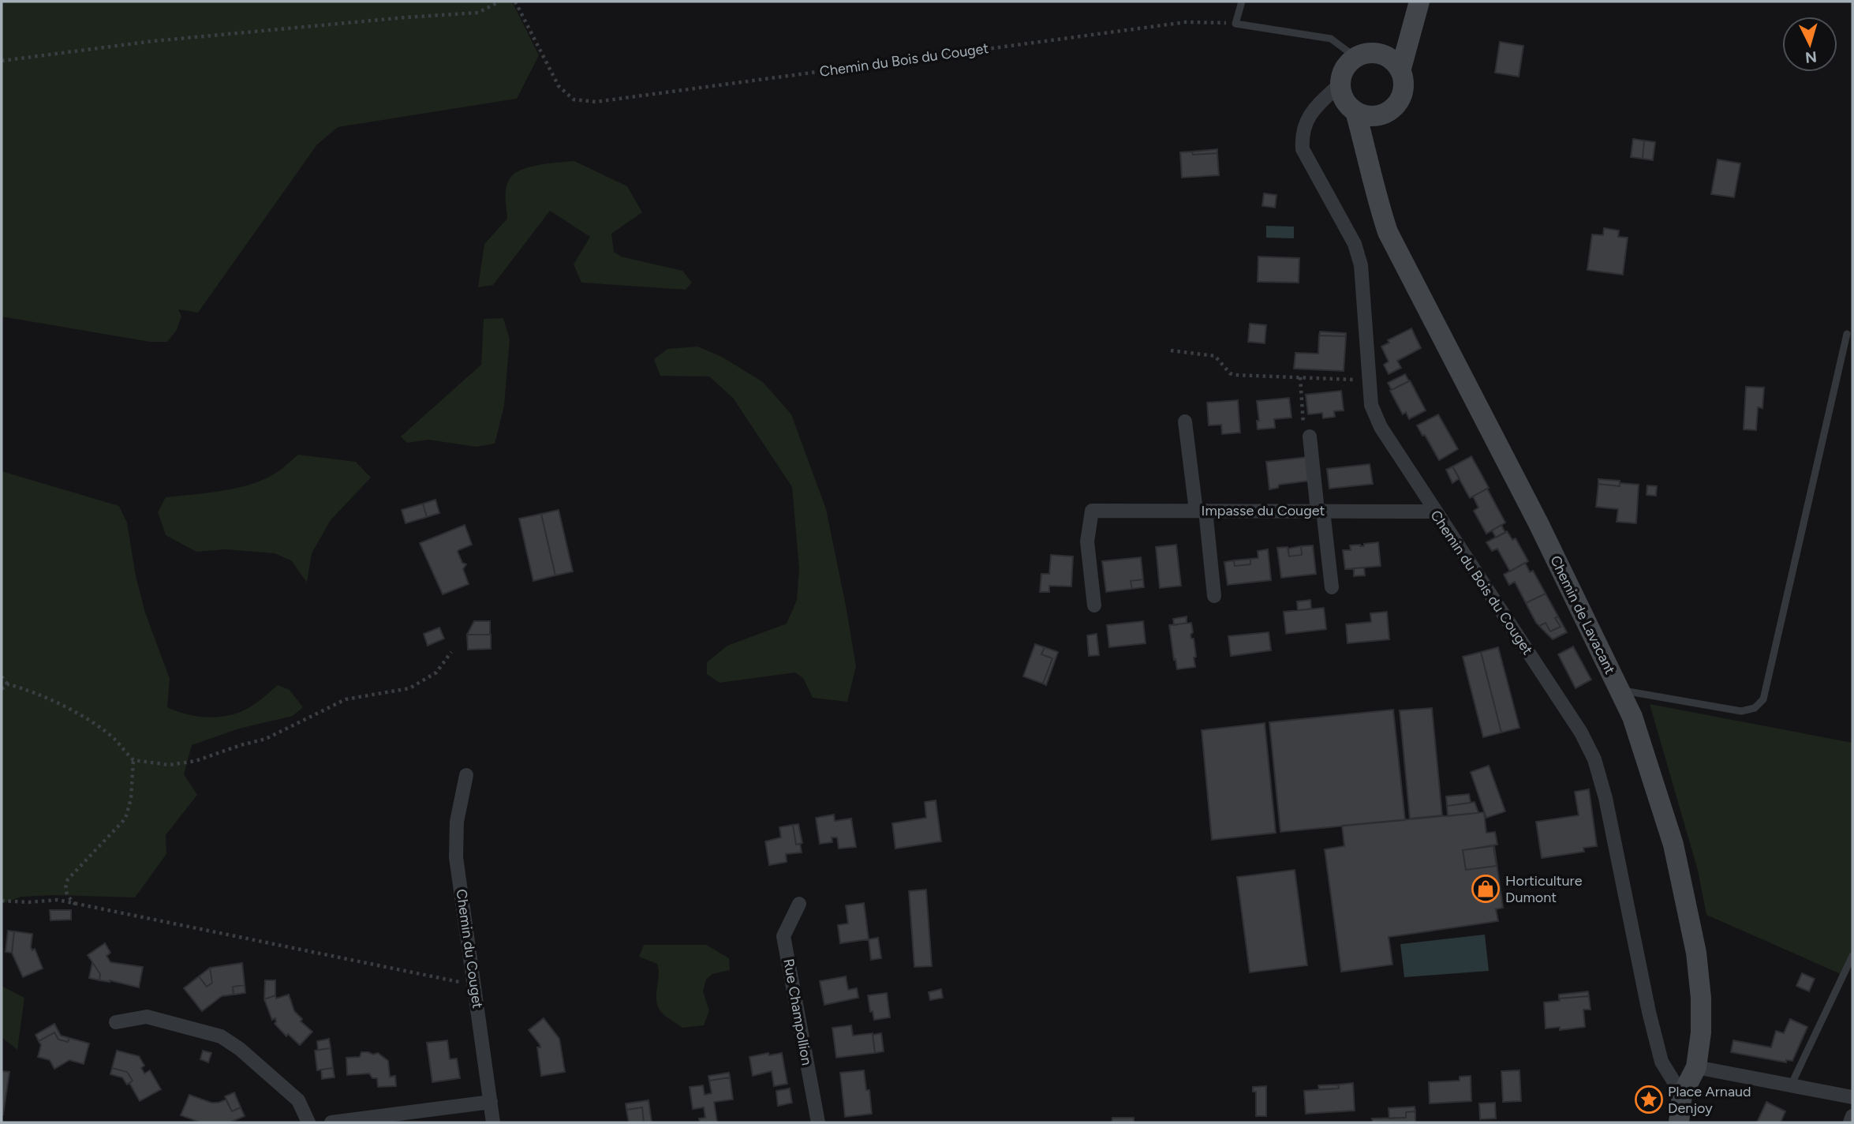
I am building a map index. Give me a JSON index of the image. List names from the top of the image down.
{
  "streets": {
    "street": [
      "Chemin du Bois du Couget",
      "Impasse du Couget",
      "Chemin de Lavacant",
      "Chemin du Couget",
      "Rue Champollion"
    ]
  },
  "crossings": [
    ["Chemin du Bois du Couget", "Impasse du Couget"],
    ["Chemin du Bois du Couget", "Chemin de Lavacant"]
  ],
  "places": {
    "shop": ["Horticulture Dumont"],
    "place": ["Place Arnaud Denjoy"]
  },
  "north": "bottom"
}
